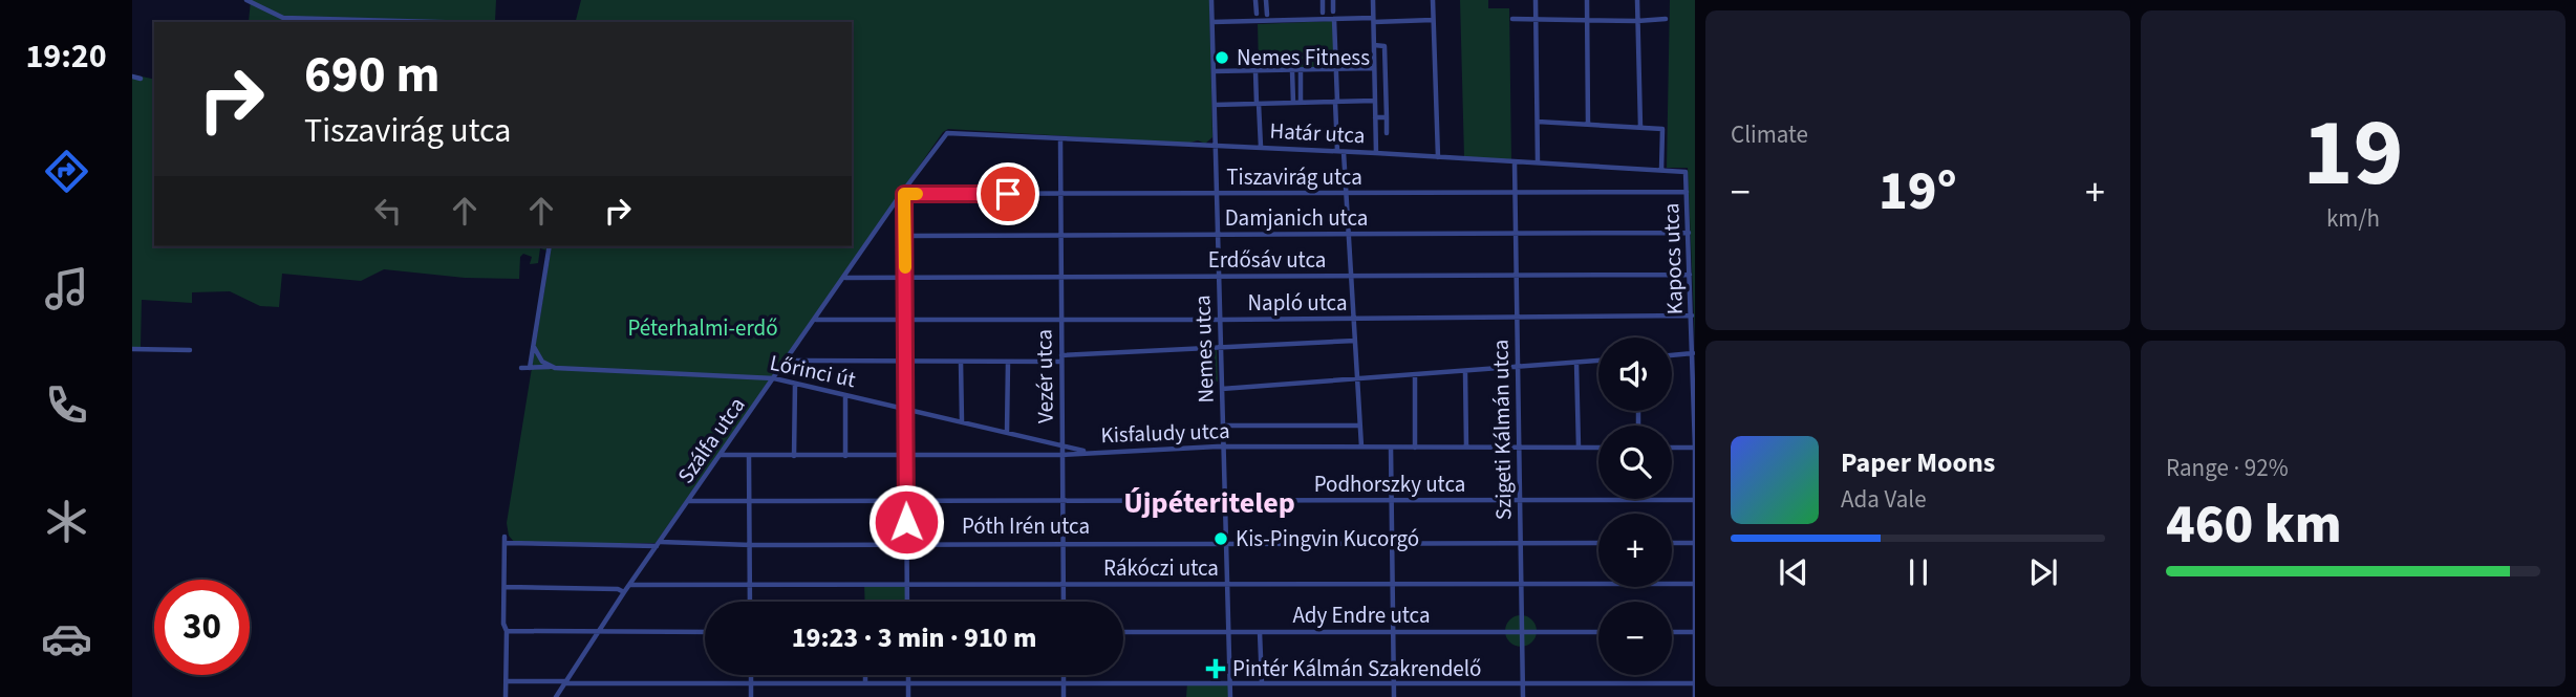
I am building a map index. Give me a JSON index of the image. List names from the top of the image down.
{
  "streets": {
    "street": [
      "Határ utca",
      "Tiszavirág utca",
      "Damjanich utca",
      "Kapocs utca",
      "Erdősáv utca",
      "Napló utca",
      "Nemes utca",
      "Lőrinci út",
      "Vezér utca",
      "Szigeti Kálmán utca",
      "Kisfaludy utca",
      "Szálfa utca",
      "Podhorszky utca",
      "Póth Irén utca",
      "Rákóczi utca",
      "Ady Endre utca"
    ]
  },
  "crossings": [
    ["Határ utca", "Kapocs utca"],
    ["Határ utca", "Nemes utca"],
    ["Határ utca", "Vezér utca"],
    ["Határ utca", "Szigeti Kálmán utca"],
    ["Határ utca", "Szálfa utca"],
    ["Tiszavirág utca", "Kapocs utca"],
    ["Tiszavirág utca", "Nemes utca"],
    ["Tiszavirág utca", "Vezér utca"],
    ["Tiszavirág utca", "Szigeti Kálmán utca"],
    ["Tiszavirág utca", "Szálfa utca"],
    ["Damjanich utca", "Kapocs utca"],
    ["Damjanich utca", "Nemes utca"],
    ["Damjanich utca", "Vezér utca"],
    ["Damjanich utca", "Szigeti Kálmán utca"],
    ["Kapocs utca", "Erdősáv utca"],
    ["Kapocs utca", "Napló utca"],
    ["Kapocs utca", "Podhorszky utca"],
    ["Kapocs utca", "Rákóczi utca"],
    ["Erdősáv utca", "Nemes utca"],
    ["Erdősáv utca", "Vezér utca"],
    ["Erdősáv utca", "Szigeti Kálmán utca"],
    ["Erdősáv utca", "Szálfa utca"],
    ["Napló utca", "Nemes utca"],
    ["Napló utca", "Vezér utca"],
    ["Napló utca", "Szigeti Kálmán utca"],
    ["Napló utca", "Szálfa utca"],
    ["Nemes utca", "Kisfaludy utca"],
    ["Nemes utca", "Podhorszky utca"],
    ["Nemes utca", "Póth Irén utca"],
    ["Nemes utca", "Rákóczi utca"],
    ["Nemes utca", "Ady Endre utca"],
    ["Lőrinci út", "Vezér utca"],
    ["Lőrinci út", "Kisfaludy utca"],
    ["Lőrinci út", "Szálfa utca"],
    ["Vezér utca", "Kisfaludy utca"],
    ["Vezér utca", "Podhorszky utca"],
    ["Vezér utca", "Póth Irén utca"],
    ["Vezér utca", "Rákóczi utca"],
    ["Szigeti Kálmán utca", "Kisfaludy utca"],
    ["Szigeti Kálmán utca", "Podhorszky utca"],
    ["Szigeti Kálmán utca", "Póth Irén utca"],
    ["Szigeti Kálmán utca", "Rákóczi utca"],
    ["Szigeti Kálmán utca", "Ady Endre utca"],
    ["Kisfaludy utca", "Szálfa utca"],
    ["Szálfa utca", "Podhorszky utca"],
    ["Szálfa utca", "Póth Irén utca"],
    ["Szálfa utca", "Rákóczi utca"]
  ],
  "districts": ["Újpéteritelep"],
  "parks": ["Péterhalmi-erdő"],
  "places": {
    "other": ["Nemes Fitness", "Kis-Pingvin Kucorgó"],
    "health": ["Pintér Kálmán Szakrendelő"]
  },
  "page": {
    "tabs": "19:20",
    "tile": [
      "Climate",
      ["19", "km/h"],
      ["Range · 92%", "460 km"]
    ],
    "turn": ["690 m", "Tiszavirág utca"],
    "heat": ["−", "19°", "+"],
    "map_buttons": ["+", "−"],
    "song": ["Paper Moons", "Ada Vale"],
    "limit": "30",
    "trip": "19:23 · 3 min · 910 m"
  }
}
